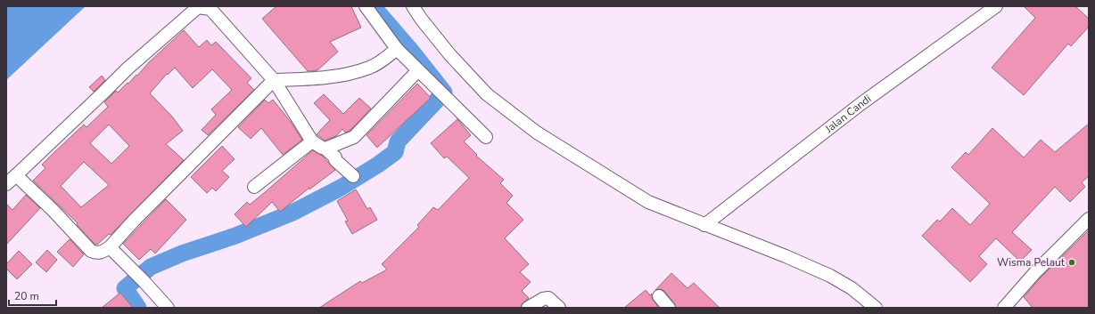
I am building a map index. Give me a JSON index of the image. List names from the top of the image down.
{
  "streets": {
    "street": ["Jalan Candi"]
  },
  "places": ["Wisma Pelaut"],
  "scale_bar": "20 m"
}
